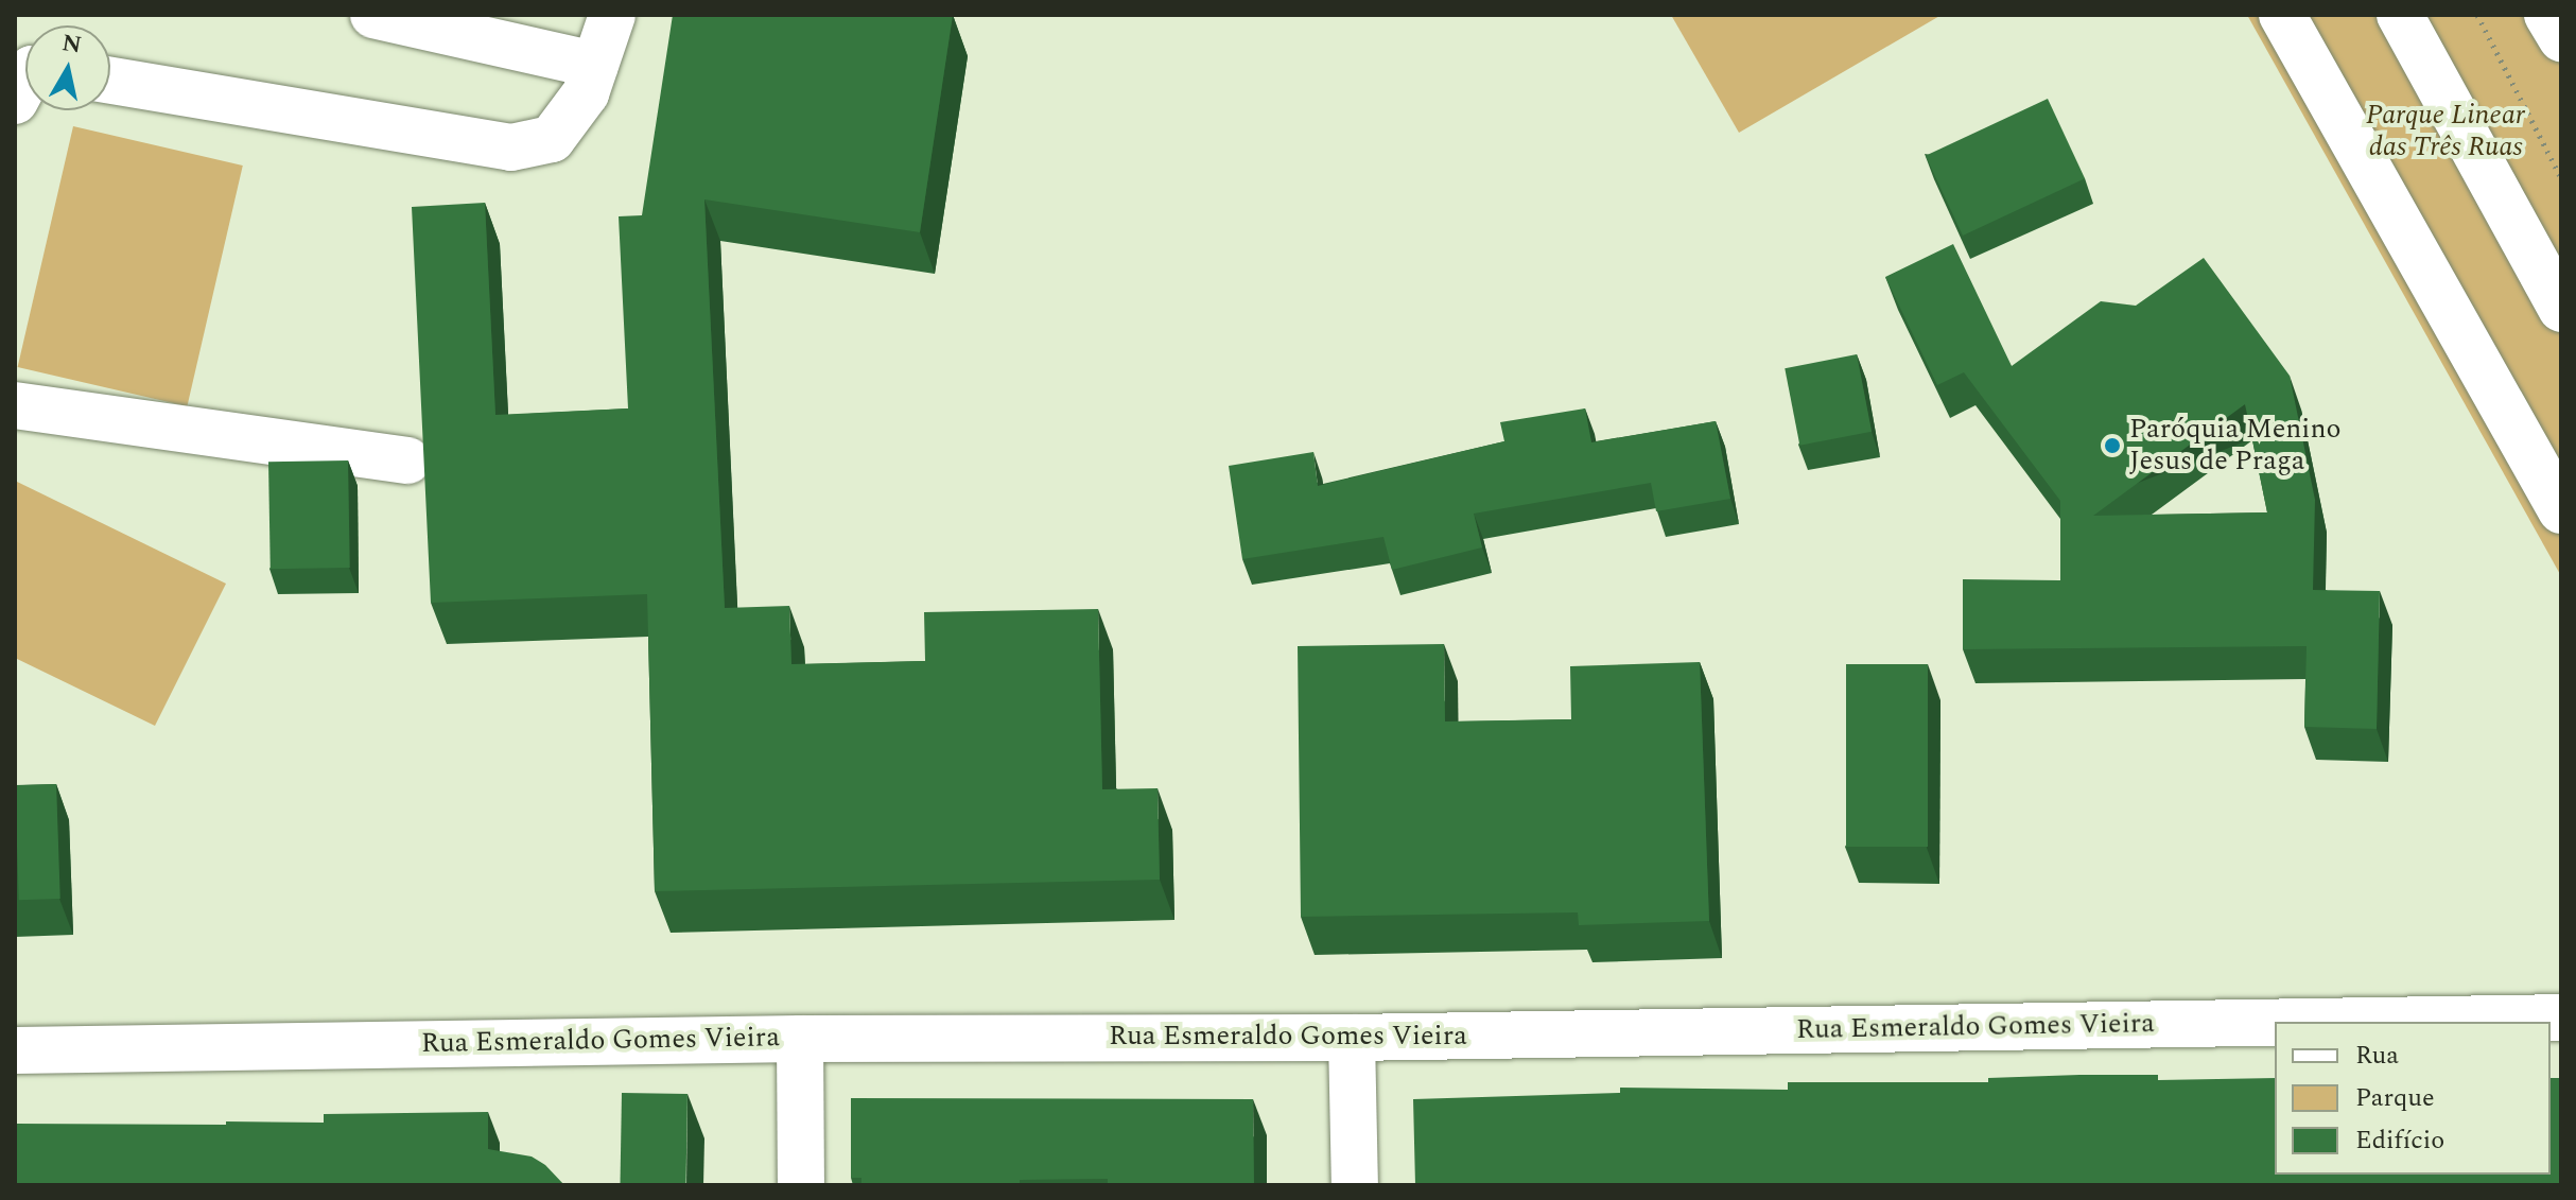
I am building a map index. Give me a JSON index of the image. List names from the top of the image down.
{
  "streets": {
    "street": ["Rua Esmeraldo Gomes Vieira"]
  },
  "parks": ["Parque Linear das Três Ruas"],
  "places": ["Paróquia Menino Jesus de Praga"],
  "legend": ["Rua", "Parque", "Edifício"],
  "north": "top"
}
